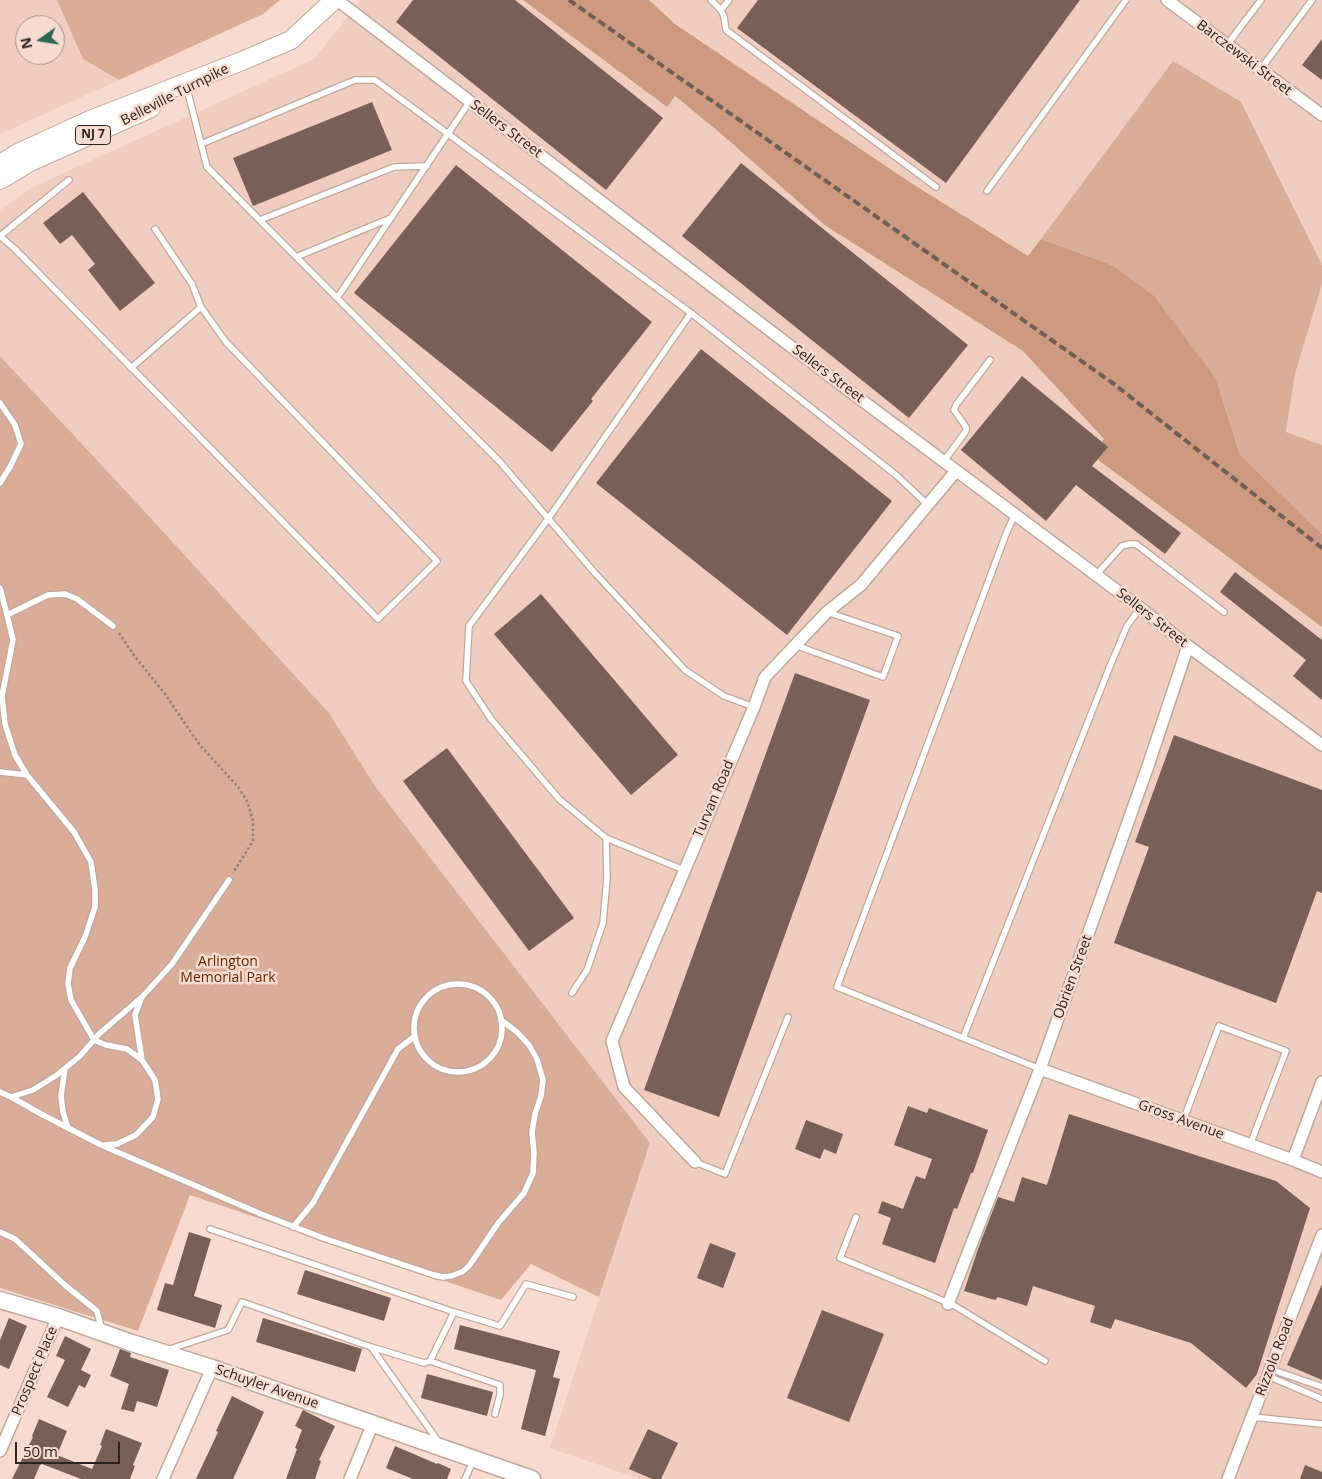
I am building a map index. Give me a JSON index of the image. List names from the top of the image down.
{
  "streets": {
    "main road": ["Belleville Turnpike", "NJ 7", "Schuyler Avenue"],
    "street": [
      "Barczewski Street",
      "Sellers Street",
      "Turvan Road",
      "Obrien Street",
      "Gross Avenue",
      "Rizzolo Road",
      "Prospect Place"
    ]
  },
  "crossings": [
    ["Belleville Turnpike", "Sellers Street"],
    ["Sellers Street", "Turvan Road"],
    ["Sellers Street", "Obrien Street"],
    ["Obrien Street", "Gross Avenue"],
    ["Prospect Place", "Schuyler Avenue"]
  ],
  "parks": ["Arlington Memorial Park"],
  "scale_bar": "50 m",
  "north": "left"
}
